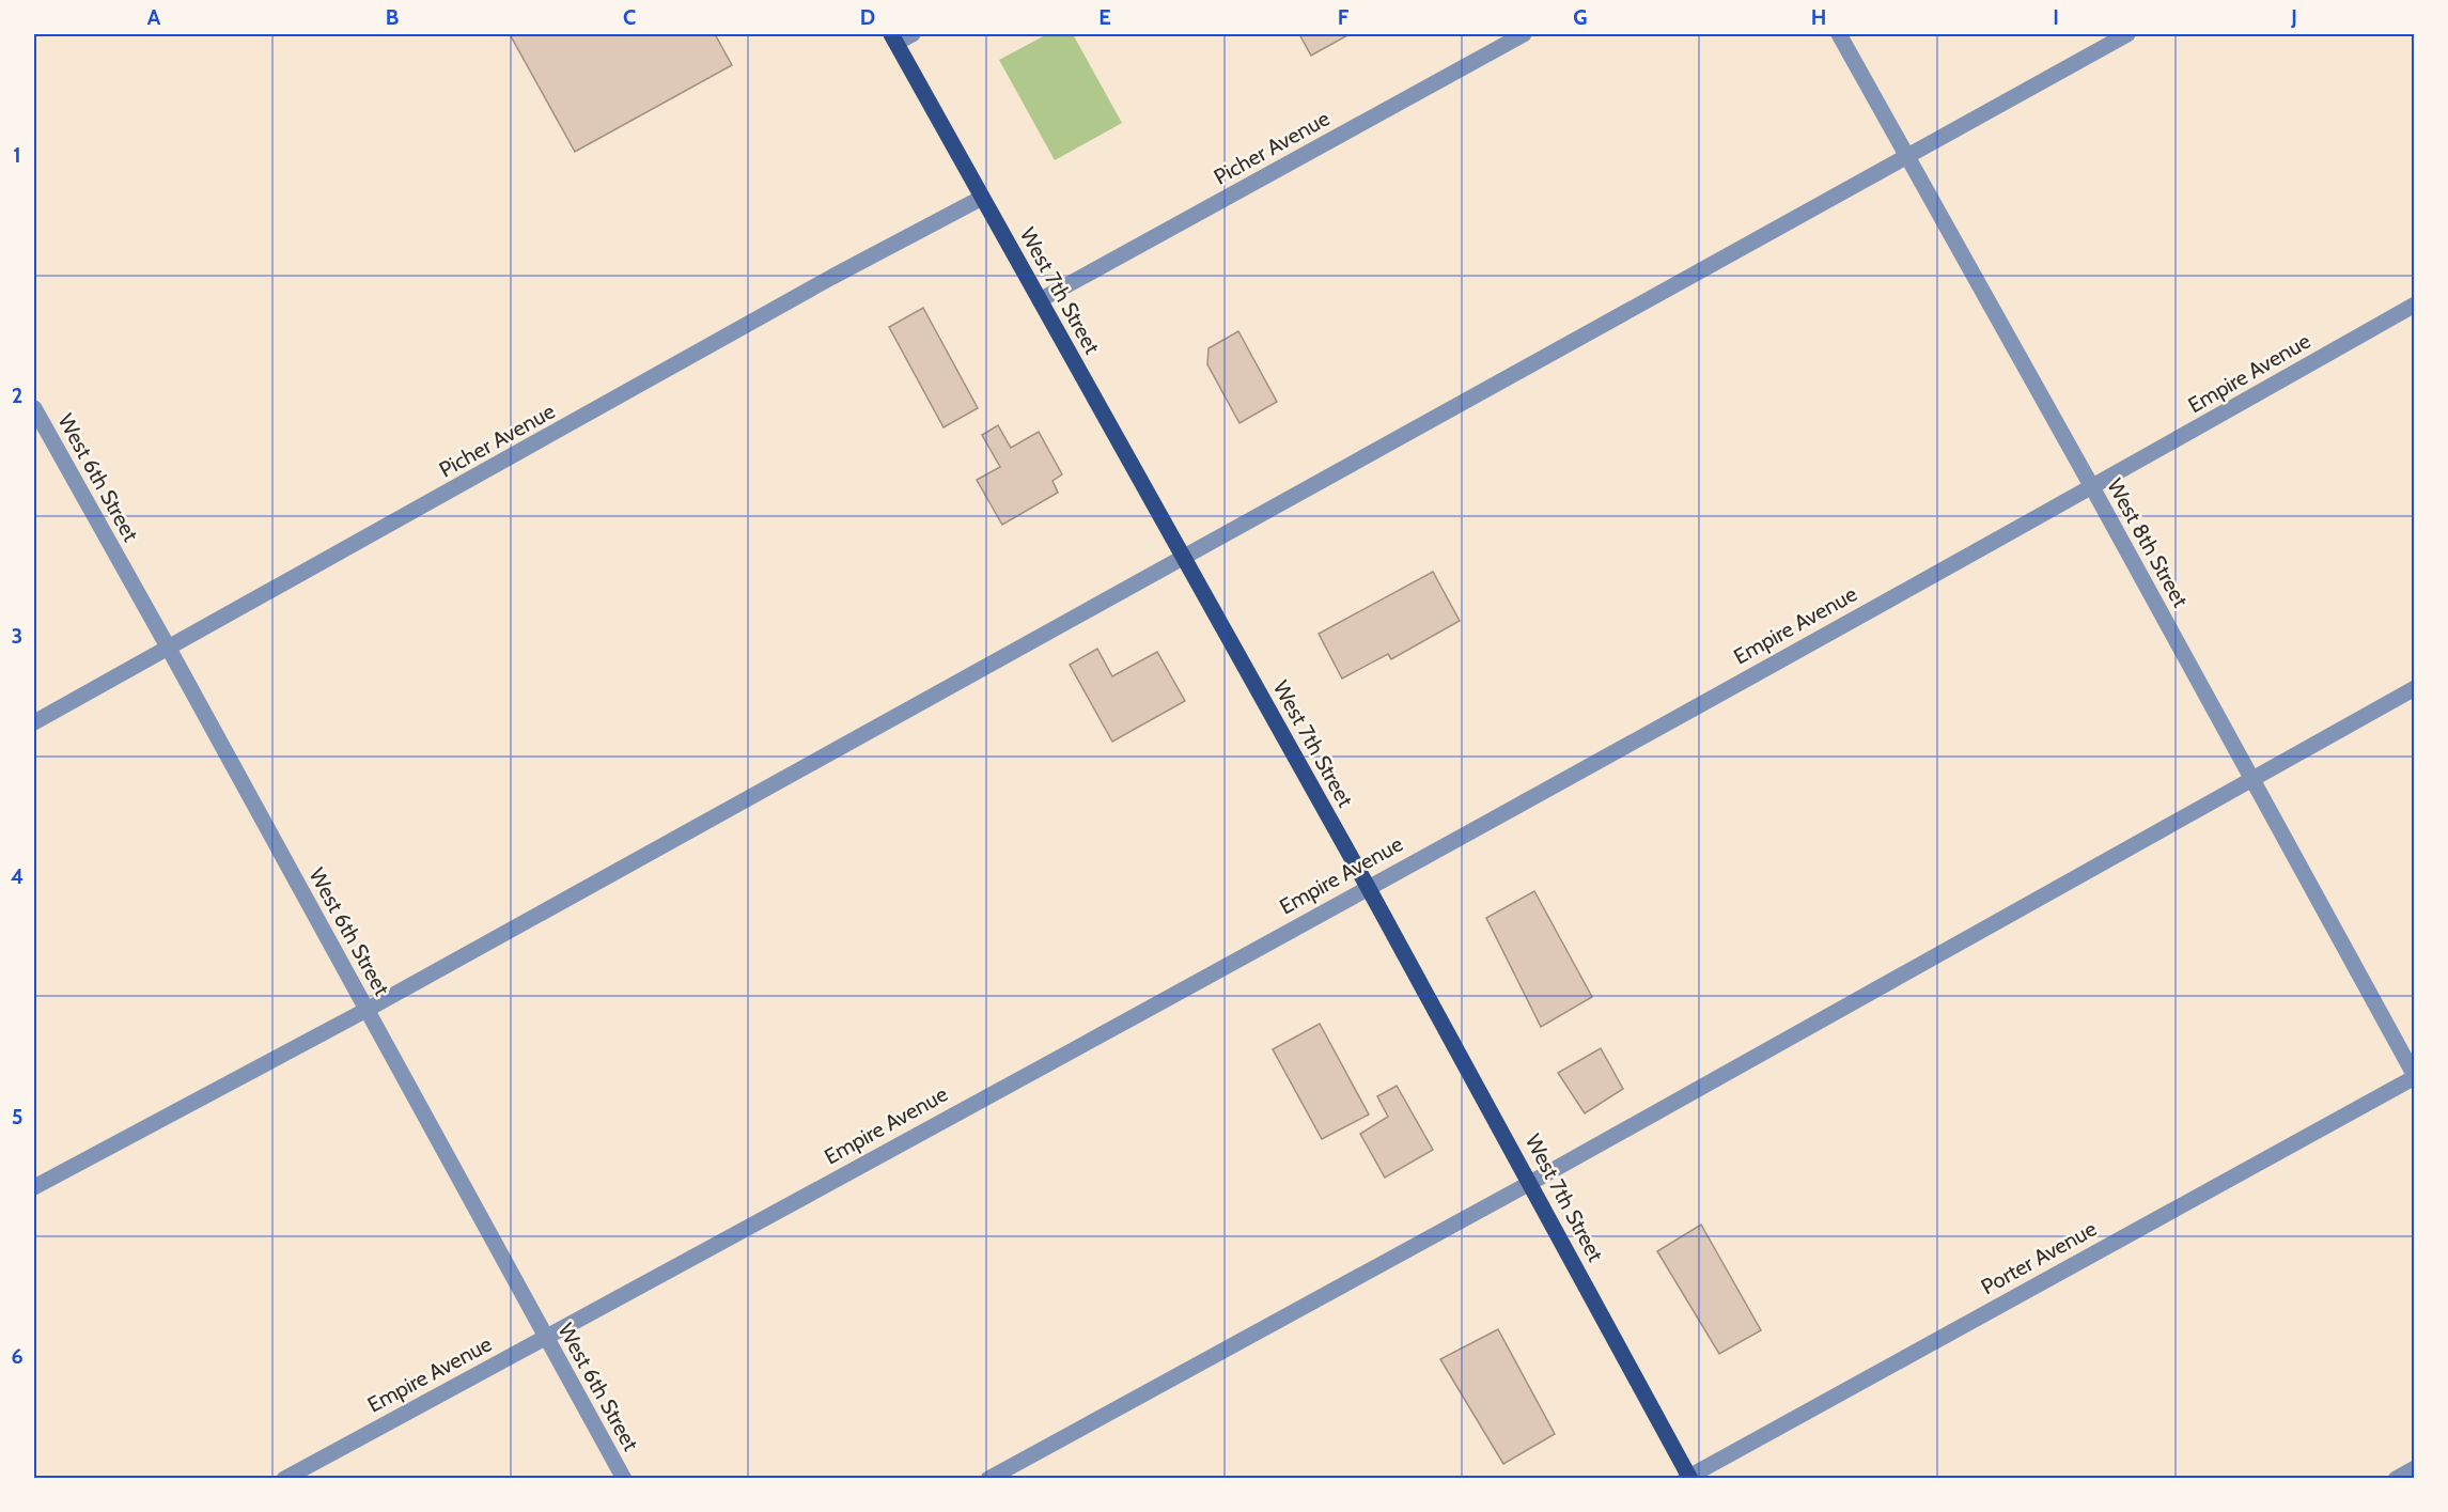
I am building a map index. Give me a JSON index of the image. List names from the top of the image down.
{
  "streets": {
    "main road": ["West 7th Street"],
    "street": [
      "Picher Avenue",
      "Empire Avenue",
      "West 6th Street",
      "West 8th Street",
      "Porter Avenue"
    ]
  },
  "crossings": [
    ["Picher Avenue", "West 7th Street"],
    ["Picher Avenue", "West 6th Street"],
    ["West 7th Street", "Empire Avenue"],
    ["West 7th Street", "Porter Avenue"],
    ["Empire Avenue", "West 6th Street"],
    ["Empire Avenue", "West 8th Street"],
    ["West 8th Street", "Porter Avenue"]
  ],
  "grid": {
    "columns": [
      "A",
      "B",
      "C",
      "D",
      "E",
      "F",
      "G",
      "H",
      "I",
      "J"
    ],
    "rows": [
      "1",
      "2",
      "3",
      "4",
      "5",
      "6"
    ]
  }
}
